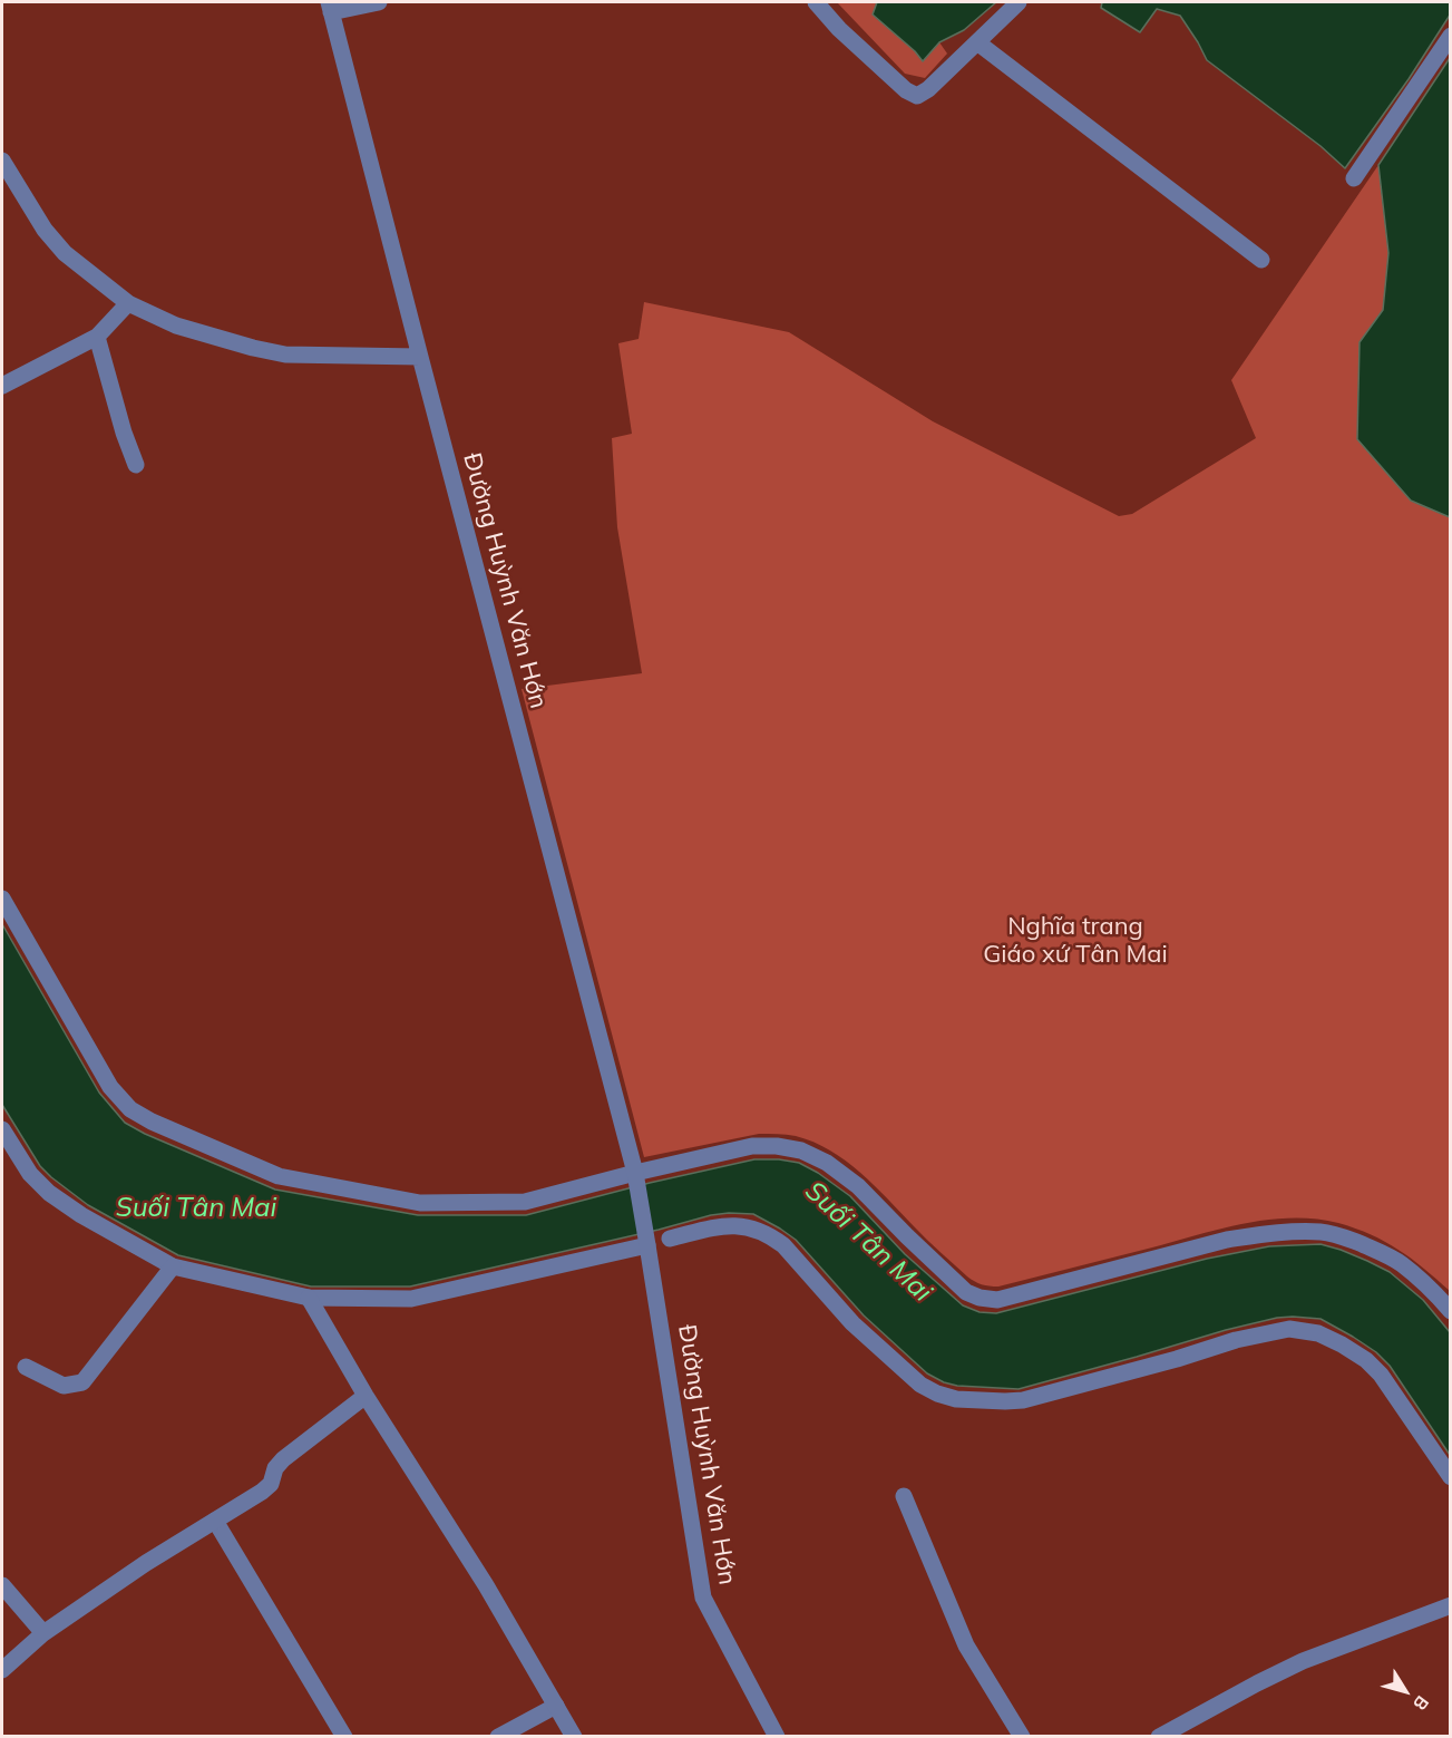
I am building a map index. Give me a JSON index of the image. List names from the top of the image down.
{
  "streets": {
    "street": ["Đường Huỳnh Văn Hớn"]
  },
  "water": ["Suối Tân Mai"],
  "parks": ["Nghĩa trang Giáo xứ Tân Mai"],
  "north": "bottom right"
}
